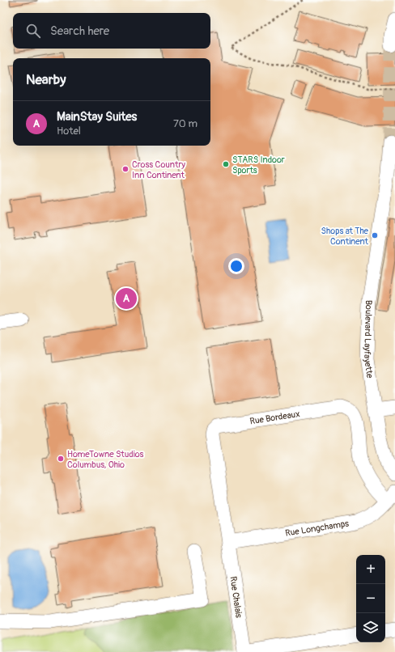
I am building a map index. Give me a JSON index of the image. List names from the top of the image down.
{
  "streets": {
    "street": [
      "Boulevard Layfayette",
      "Rue Bordeaux",
      "Rue Longchamps",
      "Rue Chalais"
    ]
  },
  "crossings": [
    ["Rue Bordeaux", "Rue Longchamps"],
    ["Rue Bordeaux", "Rue Chalais"],
    ["Rue Longchamps", "Rue Chalais"]
  ],
  "places": [
    "STARS Indoor Sports",
    "Cross Country Inn Continent",
    "Shops at The Continent",
    "HomeTowne Studios Columbus, Ohio"
  ],
  "page": {
    "search": "Search here",
    "heading": "Nearby",
    "list": [
      {
        "mark": "A",
        "name": "MainStay Suites",
        "note": "Hotel",
        "value": "70 m"
      }
    ],
    "pins": "A",
    "map_buttons": ["+", "−"]
  }
}
